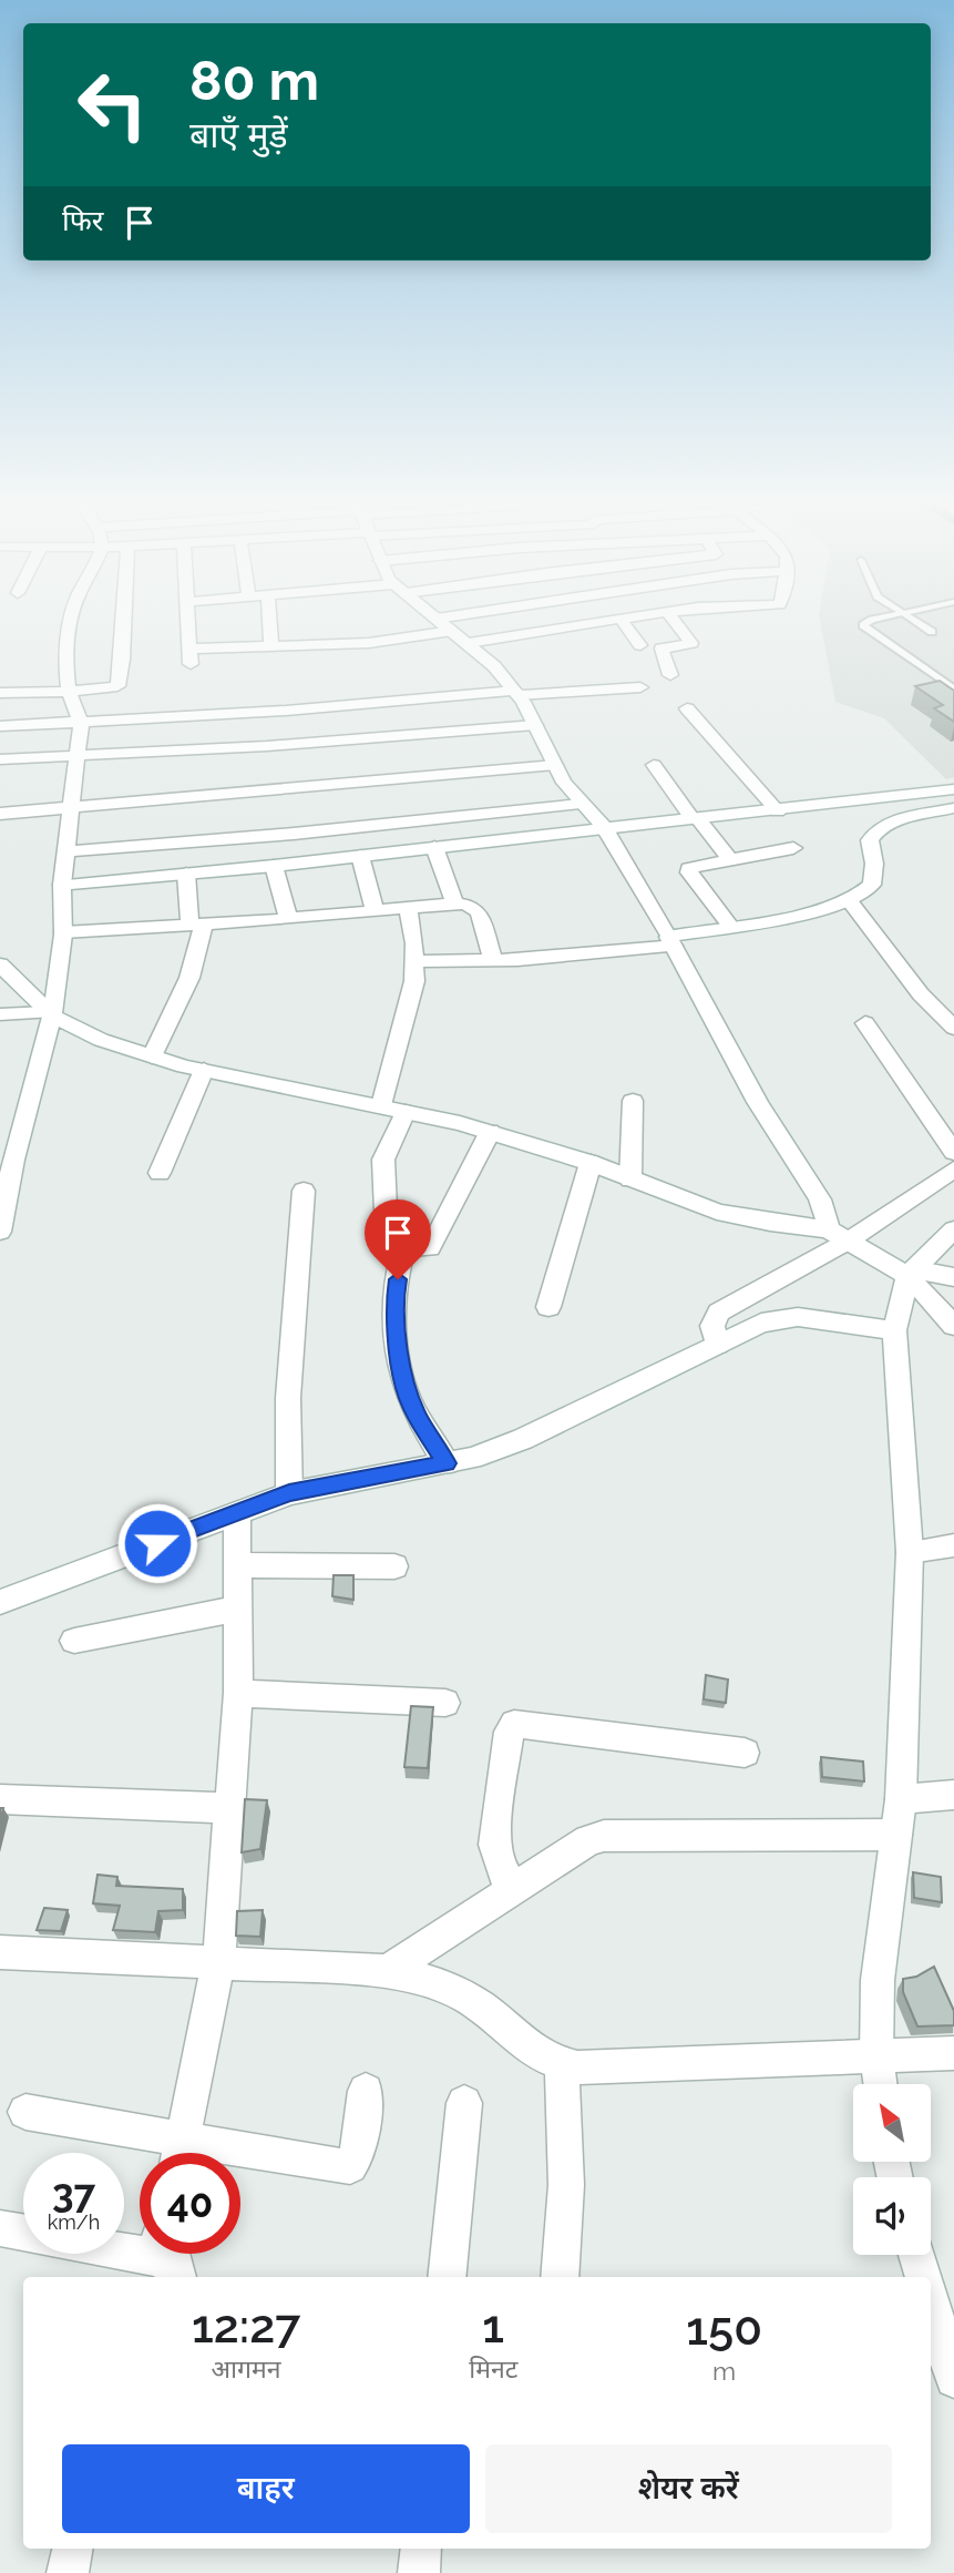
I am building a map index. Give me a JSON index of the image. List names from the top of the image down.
{
  "north": "top left",
  "page": {
    "turn": ["80 m", "बाएँ मुड़ें"],
    "then": "फिर",
    "speed": "37 km/h",
    "limit": "40",
    "eta": [
      "12:27",
      "आगमन",
      "1",
      "मिनट",
      "150",
      "m"
    ],
    "buttons": ["बाहर", "शेयर करें"]
  }
}
